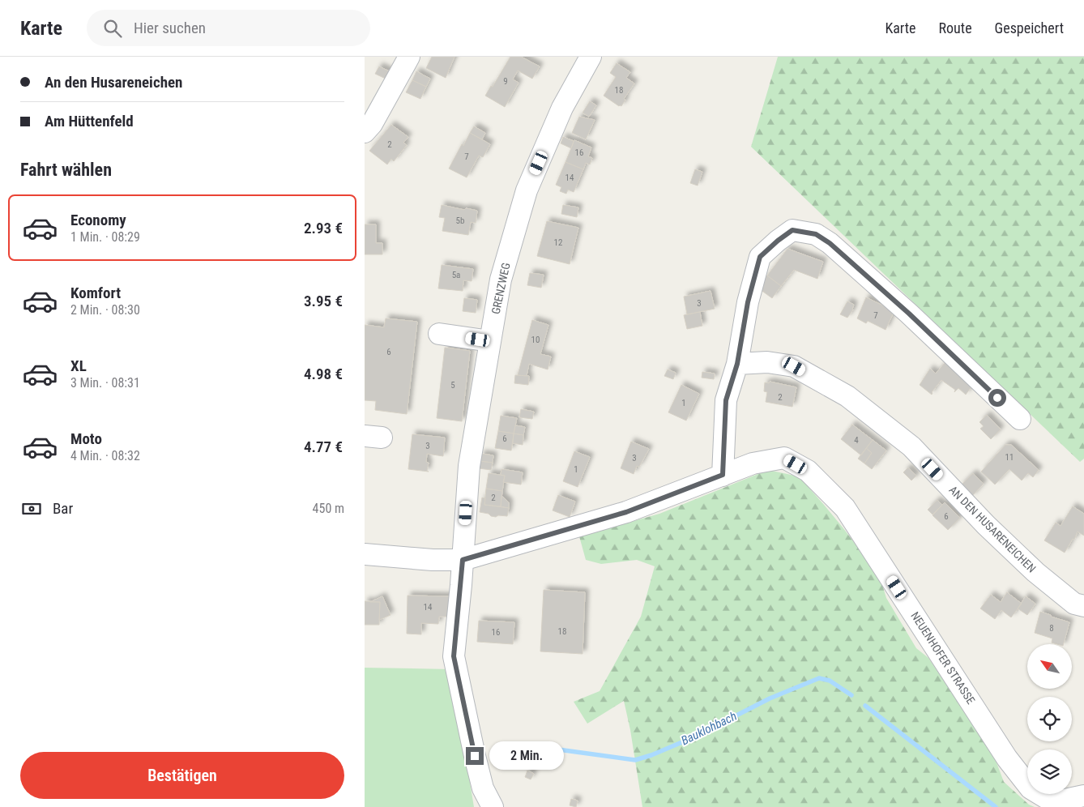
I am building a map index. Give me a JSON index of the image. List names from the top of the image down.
{
  "streets": {
    "street": ["GRENZWEG", "AN DEN HUSARENEICHEN", "NEUENHOFER STRASSE"]
  },
  "crossings": [
    ["GRENZWEG", "NEUENHOFER STRASSE"]
  ],
  "water": ["Bauklohbach"],
  "house_numbers": [
    "9",
    "18",
    "2",
    "16",
    "7",
    "14",
    "5b",
    "12",
    "5a",
    "3",
    "7",
    "10",
    "6",
    "5",
    "2",
    "1",
    "6",
    "4",
    "3",
    "11",
    "3",
    "1",
    "2",
    "6",
    "14",
    "8",
    "18",
    "16"
  ],
  "north": "top left",
  "page": {
    "header": "Karte",
    "search": "Hier suchen",
    "nav": ["Karte", "Route", "Gespeichert"],
    "banner": ["An den Husareneichen", "Am Hüttenfeld"],
    "heading": "Fahrt wählen",
    "list": [
      {
        "name": "Economy",
        "note": "1 Min. · 08:29",
        "value": "2.93 €"
      },
      {
        "name": "Komfort",
        "note": "2 Min. · 08:30",
        "value": "3.95 €"
      },
      {
        "name": "XL",
        "note": "3 Min. · 08:31",
        "value": "4.98 €"
      },
      {
        "name": "Moto",
        "note": "4 Min. · 08:32",
        "value": "4.77 €"
      }
    ],
    "pay": ["Bar", "450 m"],
    "bubble": "2 Min.",
    "buttons": "Bestätigen"
  }
}
